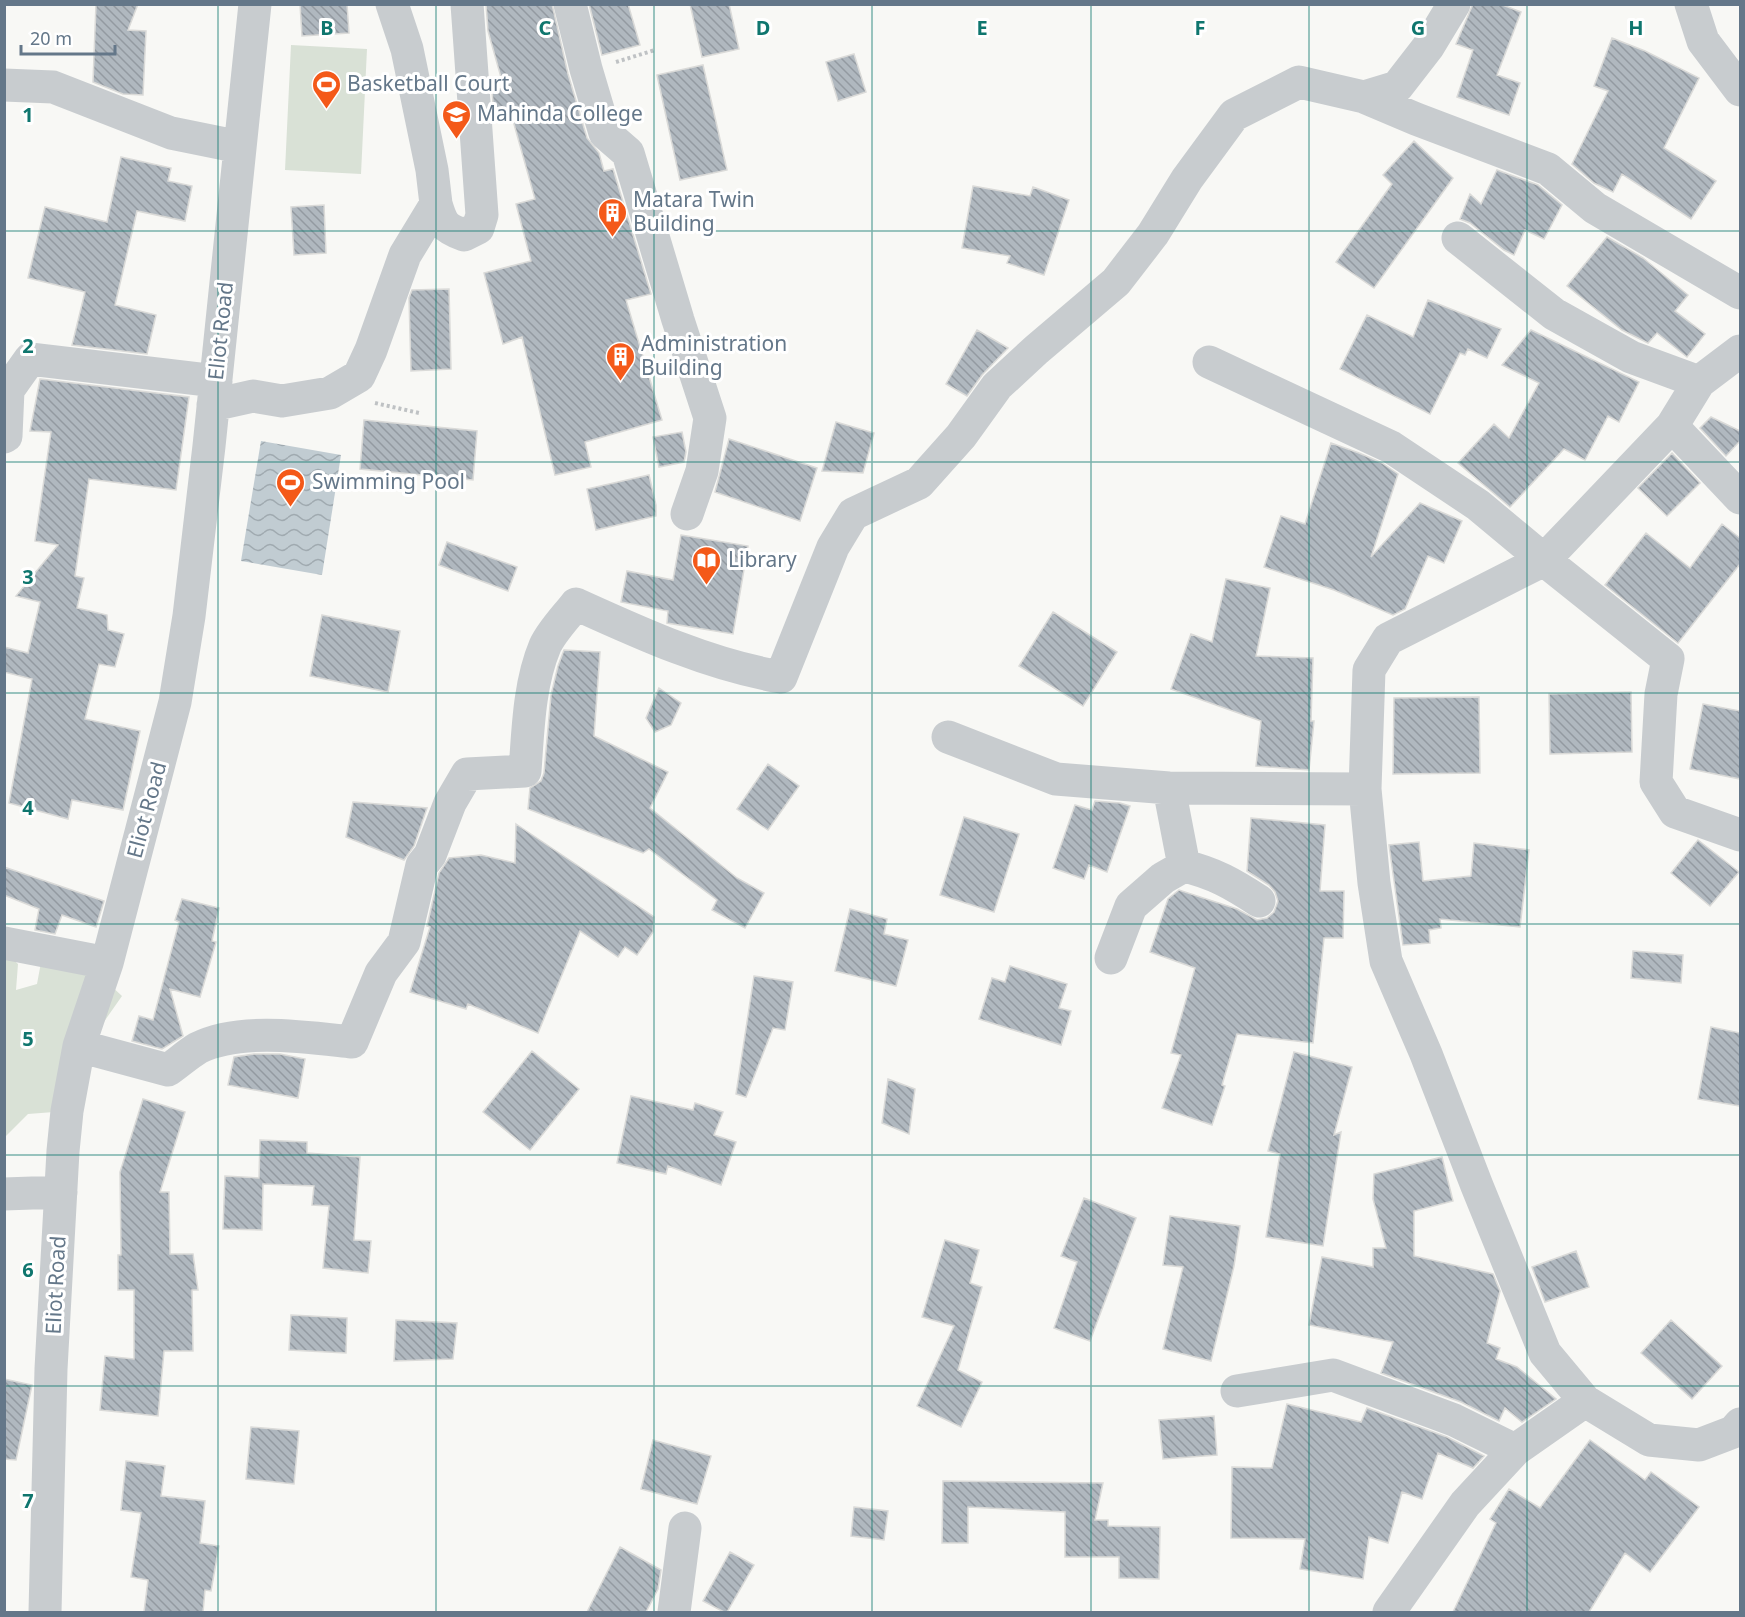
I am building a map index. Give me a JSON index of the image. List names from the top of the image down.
{
  "streets": {
    "street": ["Eliot Road"]
  },
  "places": {
    "sports": ["Basketball Court", "Swimming Pool"],
    "school or university": ["Mahinda College"],
    "building": ["Matara Twin Building", "Administration Building"],
    "library": ["Library"]
  },
  "scale_bar": "20 m",
  "grid": {
    "columns": [
      "B",
      "C",
      "D",
      "E",
      "F",
      "G",
      "H"
    ],
    "rows": [
      "1",
      "2",
      "3",
      "4",
      "5",
      "6",
      "7"
    ]
  }
}
